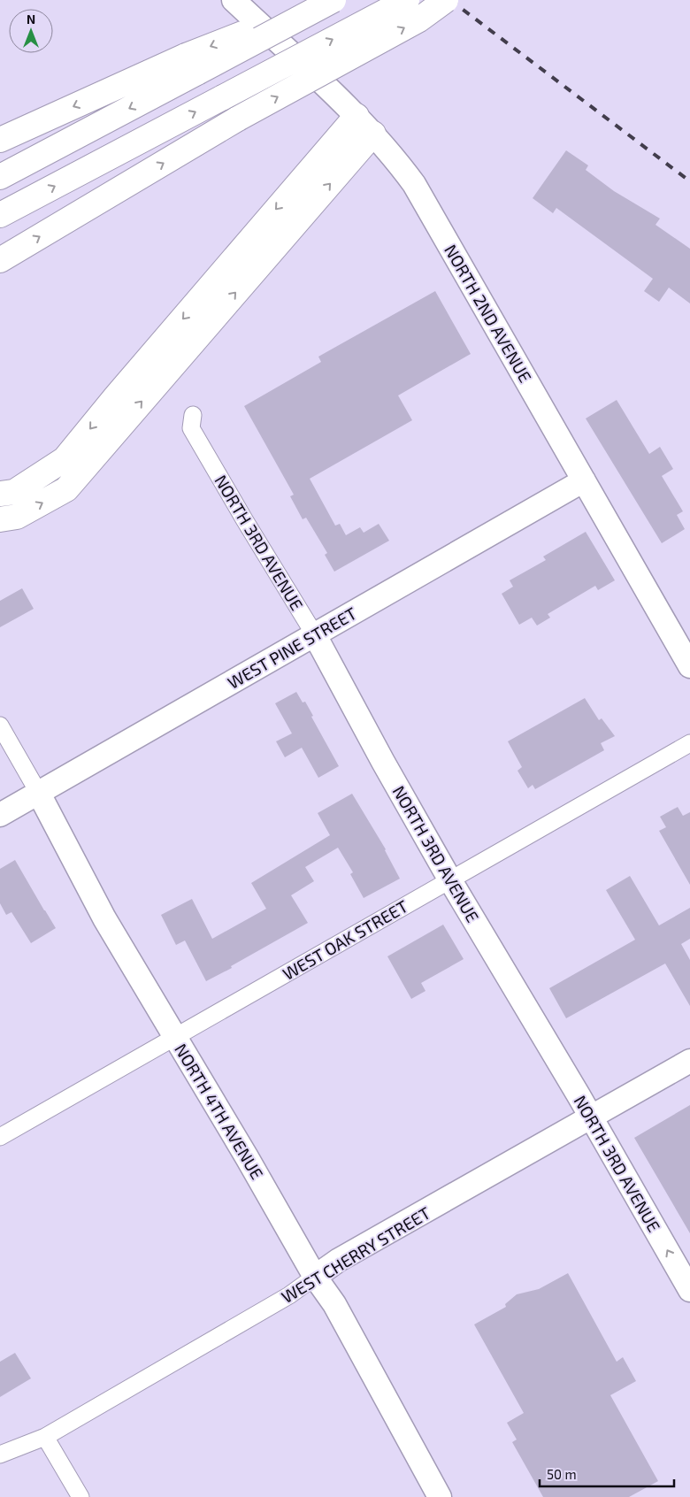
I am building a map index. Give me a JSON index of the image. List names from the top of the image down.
{
  "streets": {
    "street": [
      "NORTH 2ND AVENUE",
      "NORTH 3RD AVENUE",
      "WEST PINE STREET",
      "WEST OAK STREET",
      "NORTH 4TH AVENUE",
      "WEST CHERRY STREET"
    ]
  },
  "crossings": [
    ["NORTH 2ND AVENUE", "WEST PINE STREET"],
    ["NORTH 3RD AVENUE", "WEST PINE STREET"],
    ["NORTH 3RD AVENUE", "WEST OAK STREET"],
    ["NORTH 3RD AVENUE", "WEST CHERRY STREET"],
    ["WEST PINE STREET", "NORTH 4TH AVENUE"],
    ["WEST OAK STREET", "NORTH 4TH AVENUE"],
    ["NORTH 4TH AVENUE", "WEST CHERRY STREET"]
  ],
  "scale_bar": "50 m",
  "north": "top"
}
